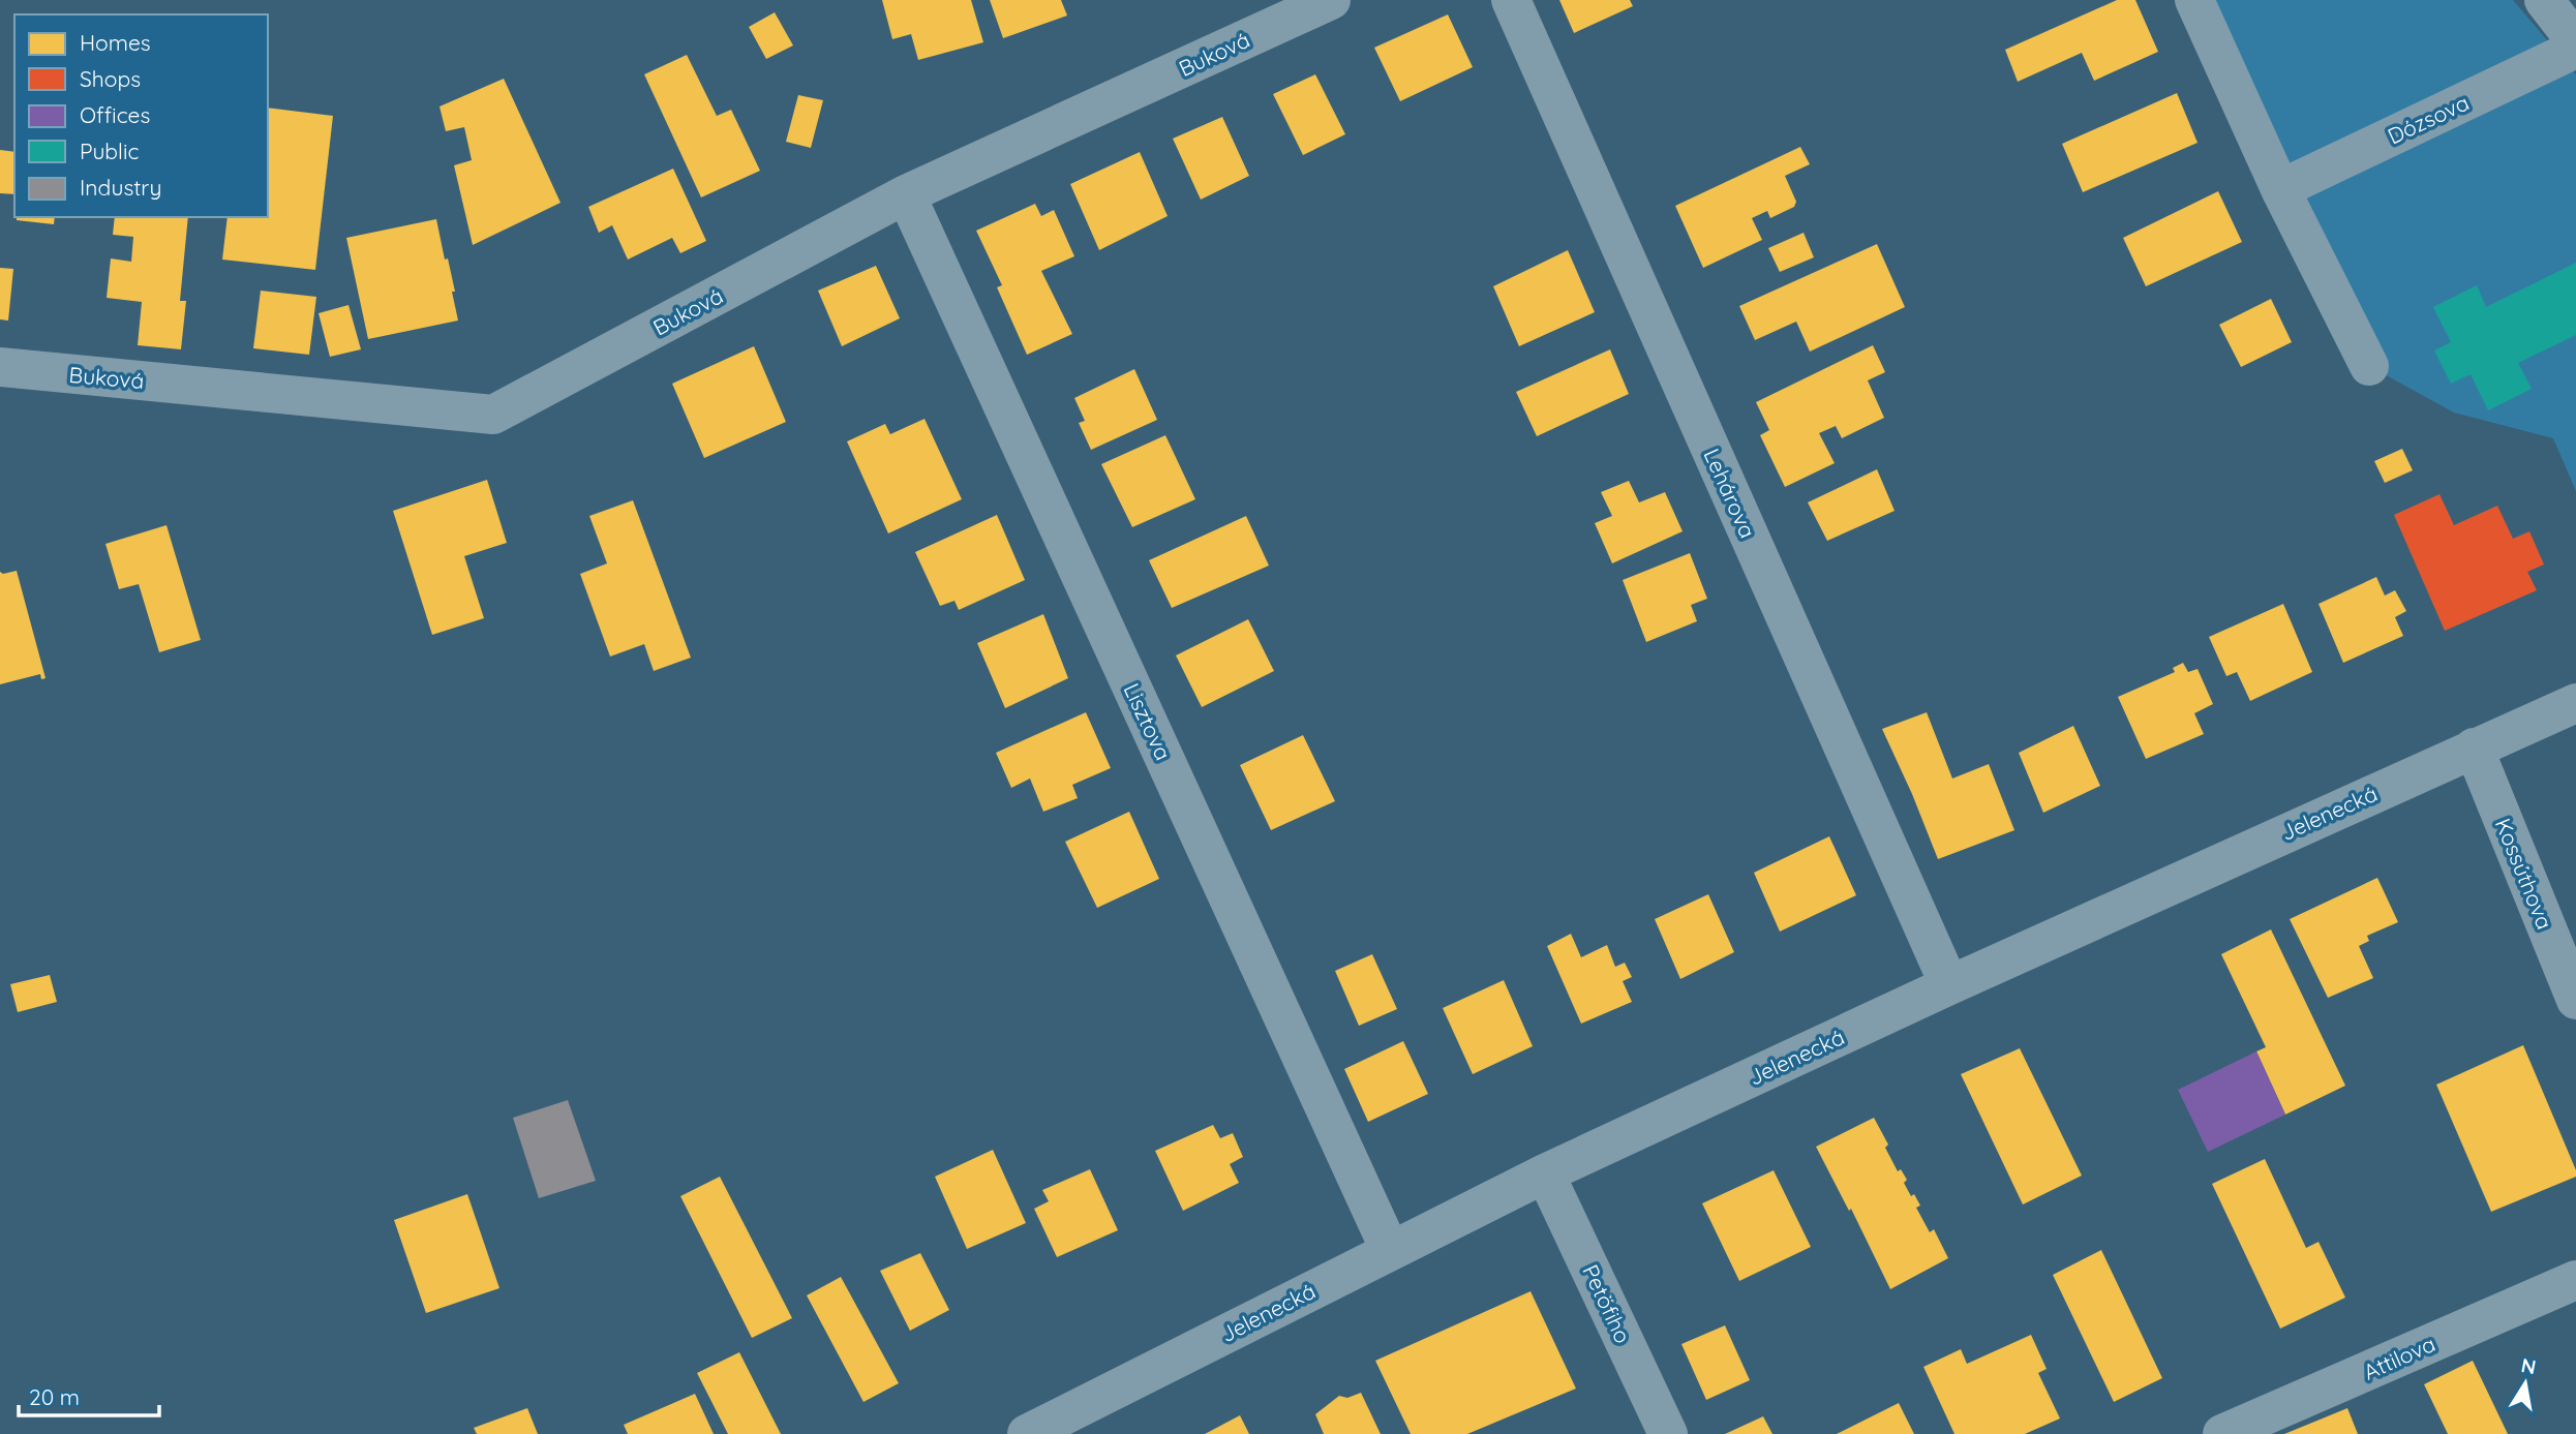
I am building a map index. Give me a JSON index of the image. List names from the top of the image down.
{
  "streets": {
    "street": [
      "Buková",
      "Dózsova",
      "Lehárova",
      "Lisztova",
      "Jelenecká",
      "Kossúthova",
      "Petöfiho",
      "Attilova"
    ]
  },
  "crossings": [
    ["Buková", "Lisztova"],
    ["Lehárova", "Jelenecká"],
    ["Lisztova", "Jelenecká"],
    ["Jelenecká", "Kossúthova"],
    ["Jelenecká", "Petöfiho"]
  ],
  "legend": [
    "Homes",
    "Shops",
    "Offices",
    "Public",
    "Industry"
  ],
  "scale_bar": "20 m",
  "north": "top"
}
